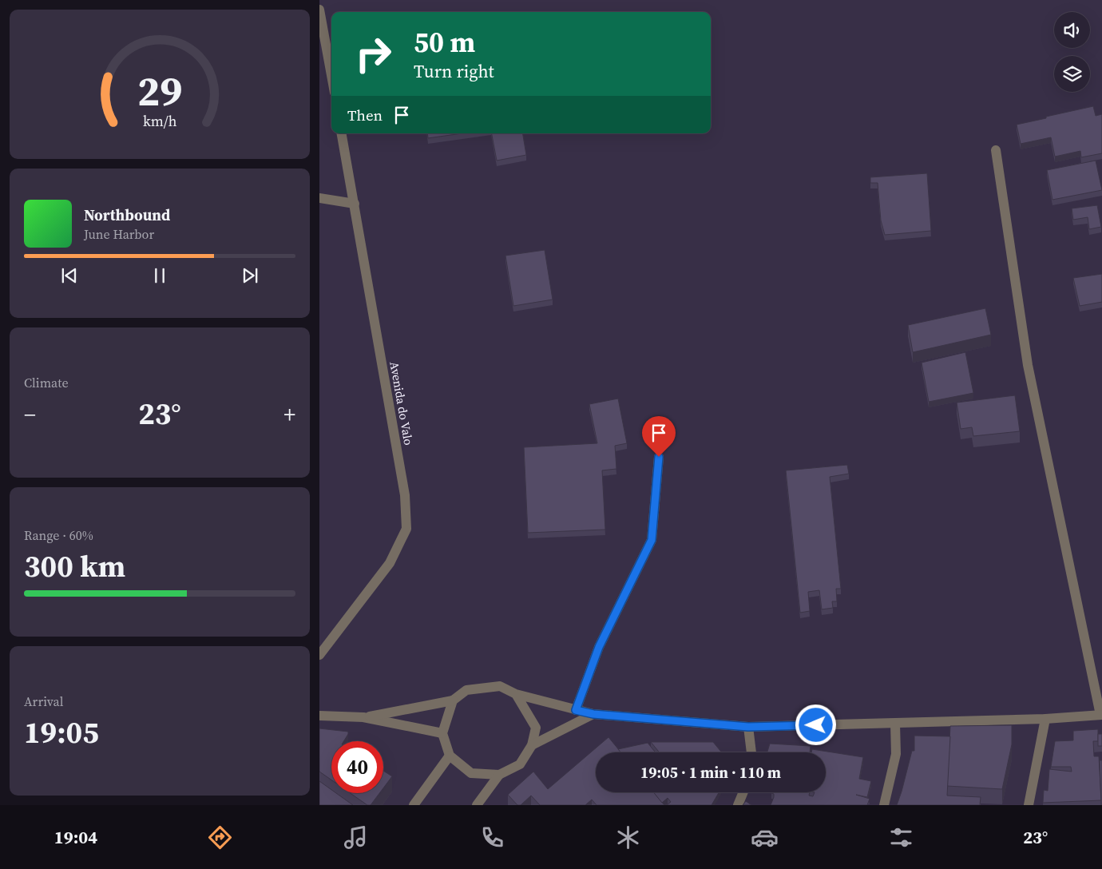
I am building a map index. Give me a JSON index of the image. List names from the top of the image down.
{
  "streets": {
    "street": ["Avenida do Valo"]
  },
  "page": {
    "turn": ["50 m", "Turn right"],
    "then": "Then",
    "song": ["Northbound", "June Harbor"],
    "tile": [
      "Climate",
      ["Range · 60%", "300 km"],
      ["Arrival", "19:05"]
    ],
    "heat": ["−", "23°", "+"],
    "limit": "40",
    "trip": "19:05 · 1 min · 110 m",
    "tabs": ["19:04", "23°"],
    "gauge": ["29", "km/h"]
  }
}
